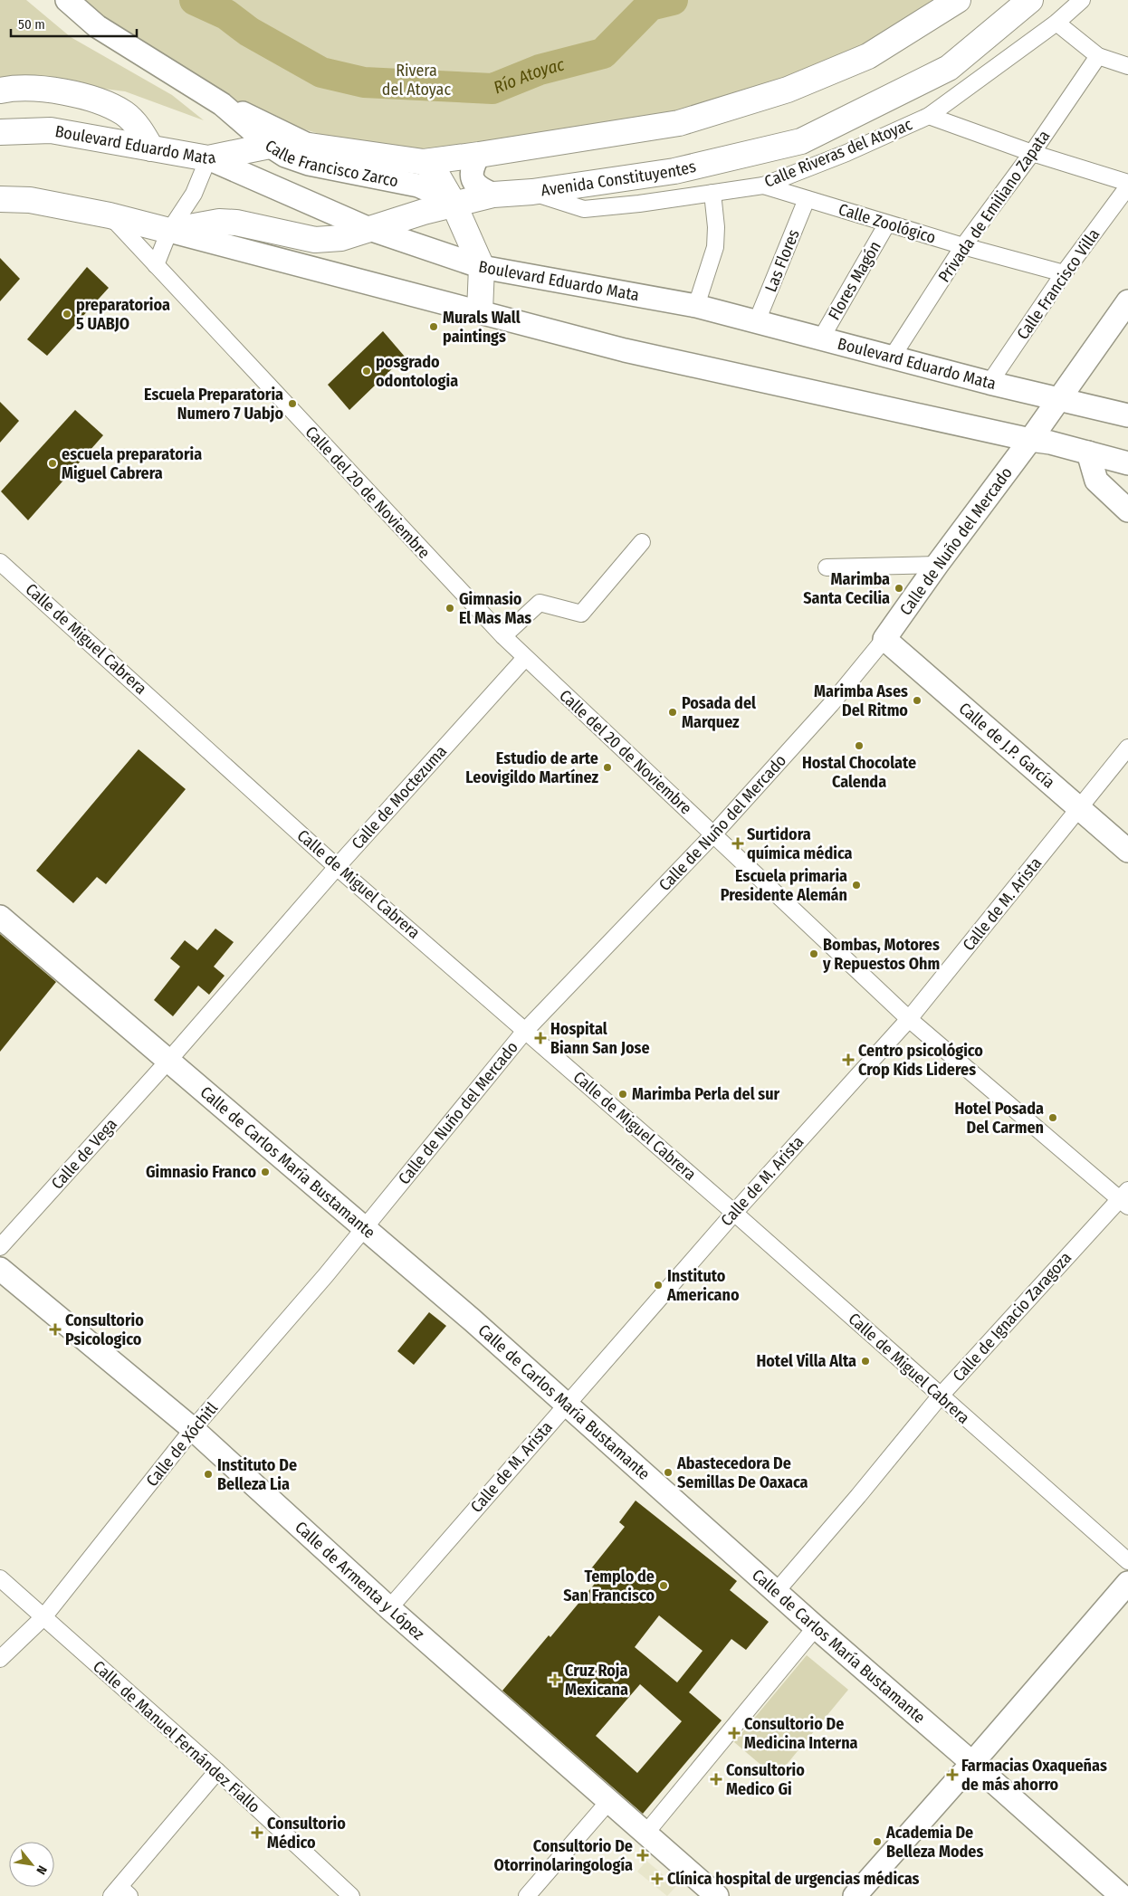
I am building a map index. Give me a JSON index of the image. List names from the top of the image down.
{
  "streets": {
    "main road": ["Boulevard Eduardo Mata", "Avenida Constituyentes"],
    "street": [
      "Calle Riveras del Atoyac",
      "Calle Francisco Zarco",
      "Privada de Emiliano Zapata",
      "Calle Zoológico",
      "Las Flores",
      "Flores Magón",
      "Calle Francisco Villa",
      "Calle del 20 de Noviembre",
      "Calle de Nuño del Mercado",
      "Calle de Miguel Cabrera",
      "Calle de J.P. García",
      "Calle de Moctezuma",
      "Calle de M. Arista",
      "Calle de Vega",
      "Calle de Carlos María Bustamante",
      "Calle de Ignacio Zaragoza",
      "Calle de Xóchitl",
      "Calle de Armenta y López",
      "Calle de Manuel Fernández Fiallo"
    ]
  },
  "crossings": [
    ["Boulevard Eduardo Mata", "Avenida Constituyentes"],
    ["Boulevard Eduardo Mata", "Privada de Emiliano Zapata"],
    ["Boulevard Eduardo Mata", "Las Flores"],
    ["Boulevard Eduardo Mata", "Flores Magón"],
    ["Boulevard Eduardo Mata", "Calle Francisco Villa"],
    ["Boulevard Eduardo Mata", "Calle de Nuño del Mercado"],
    ["Calle Riveras del Atoyac", "Avenida Constituyentes"],
    ["Calle Riveras del Atoyac", "Calle Zoológico"],
    ["Calle Francisco Zarco", "Avenida Constituyentes"],
    ["Privada de Emiliano Zapata", "Calle Zoológico"],
    ["Calle Zoológico", "Las Flores"],
    ["Calle Zoológico", "Flores Magón"],
    ["Calle Zoológico", "Calle Francisco Villa"],
    ["Calle del 20 de Noviembre", "Calle de Nuño del Mercado"],
    ["Calle del 20 de Noviembre", "Calle de Moctezuma"],
    ["Calle del 20 de Noviembre", "Calle de M. Arista"],
    ["Calle del 20 de Noviembre", "Calle de Ignacio Zaragoza"],
    ["Calle de Nuño del Mercado", "Calle de Miguel Cabrera"],
    ["Calle de Nuño del Mercado", "Calle de J.P. García"],
    ["Calle de Nuño del Mercado", "Calle de Carlos María Bustamante"],
    ["Calle de Nuño del Mercado", "Calle de Xóchitl"],
    ["Calle de Miguel Cabrera", "Calle de Moctezuma"],
    ["Calle de Miguel Cabrera", "Calle de M. Arista"],
    ["Calle de Miguel Cabrera", "Calle de Ignacio Zaragoza"],
    ["Calle de J.P. García", "Calle de M. Arista"],
    ["Calle de Moctezuma", "Calle de Vega"],
    ["Calle de Moctezuma", "Calle de Carlos María Bustamante"],
    ["Calle de M. Arista", "Calle de Carlos María Bustamante"],
    ["Calle de M. Arista", "Calle de Armenta y López"],
    ["Calle de Vega", "Calle de Carlos María Bustamante"],
    ["Calle de Carlos María Bustamante", "Calle de Ignacio Zaragoza"],
    ["Calle de Carlos María Bustamante", "Calle de Xóchitl"],
    ["Calle de Xóchitl", "Calle de Armenta y López"],
    ["Calle de Xóchitl", "Calle de Manuel Fernández Fiallo"]
  ],
  "water": ["Río Atoyac"],
  "parks": ["Rivera del Atoyac"],
  "places": {
    "other": [
      "preparatorioa 5 UABJO",
      "Murals Wall paintings",
      "posgrado odontologia",
      "Escuela Preparatoria Numero 7 Uabjo",
      "escuela preparatoria Miguel Cabrera",
      "Marimba Santa Cecilia",
      "Gimnasio El Mas Mas",
      "Marimba Ases Del Ritmo",
      "Posada del Marquez",
      "Hostal Chocolate Calenda",
      "Estudio de arte Leovigildo Martínez",
      "Escuela primaria Presidente Alemán",
      "Bombas, Motores y Repuestos Ohm",
      "Marimba Perla del sur",
      "Hotel Posada Del Carmen",
      "Gimnasio Franco",
      "Instituto Americano",
      "Hotel Villa Alta",
      "Abastecedora De Semillas De Oaxaca",
      "Instituto De Belleza Lia",
      "Templo de San Francisco",
      "Academia De Belleza Modes"
    ],
    "health": [
      "Surtidora química médica",
      "Hospital Biann San Jose",
      "Centro psicológico Crop Kids Lideres",
      "Consultorio Psicologico",
      "Cruz Roja Mexicana",
      "Consultorio De Medicina Interna",
      "Farmacias Oxaqueñas de más ahorro",
      "Consultorio Medico Gi",
      "Consultorio Médico",
      "Consultorio De Otorrinolaringología",
      "Clínica hospital de urgencias médicas"
    ]
  },
  "scale_bar": "50 m",
  "north": "bottom right"
}
